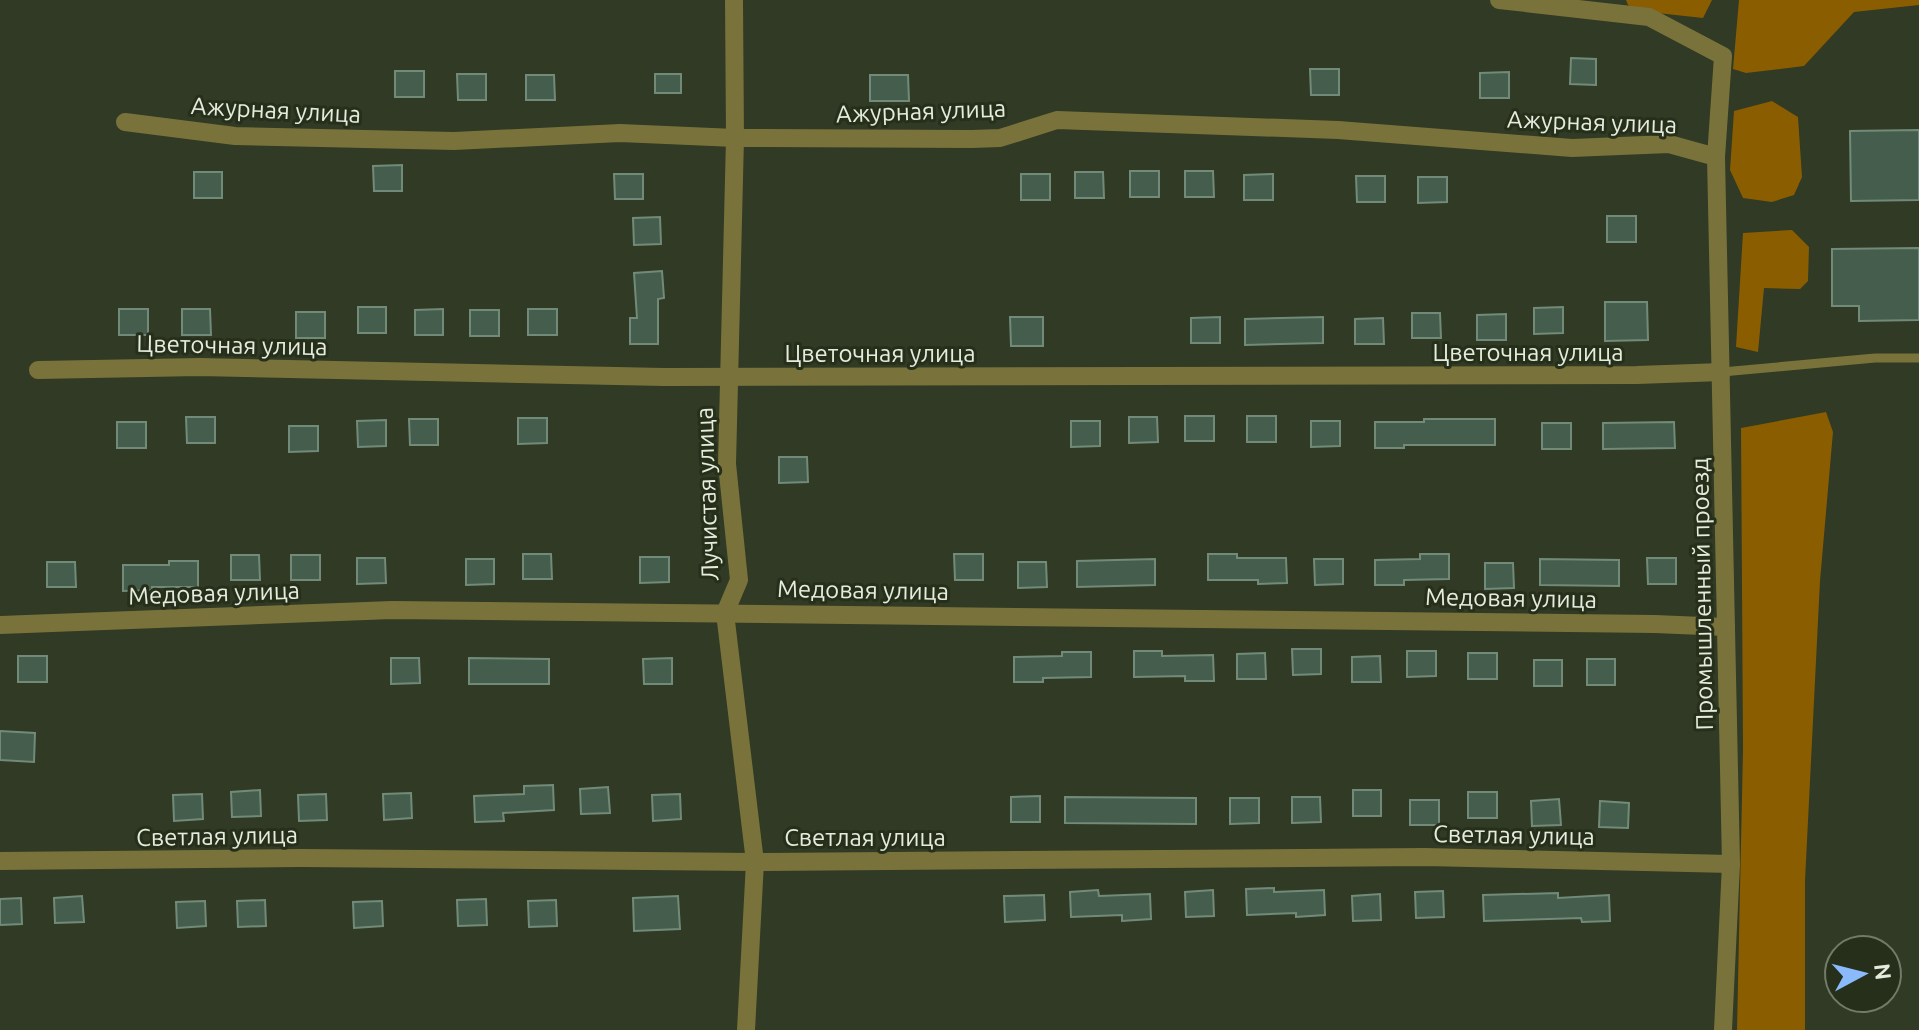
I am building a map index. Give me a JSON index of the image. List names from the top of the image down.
{
  "streets": {
    "street": [
      "Ажурная улица",
      "Цветочная улица",
      "Лучистая улица",
      "Медовая улица",
      "Промышленный проезд",
      "Светлая улица"
    ]
  },
  "crossings": [
    ["Ажурная улица", "Лучистая улица"],
    ["Ажурная улица", "Промышленный проезд"],
    ["Цветочная улица", "Лучистая улица"],
    ["Цветочная улица", "Промышленный проезд"],
    ["Лучистая улица", "Медовая улица"],
    ["Лучистая улица", "Светлая улица"],
    ["Медовая улица", "Промышленный проезд"],
    ["Промышленный проезд", "Светлая улица"]
  ],
  "north": "right"
}
